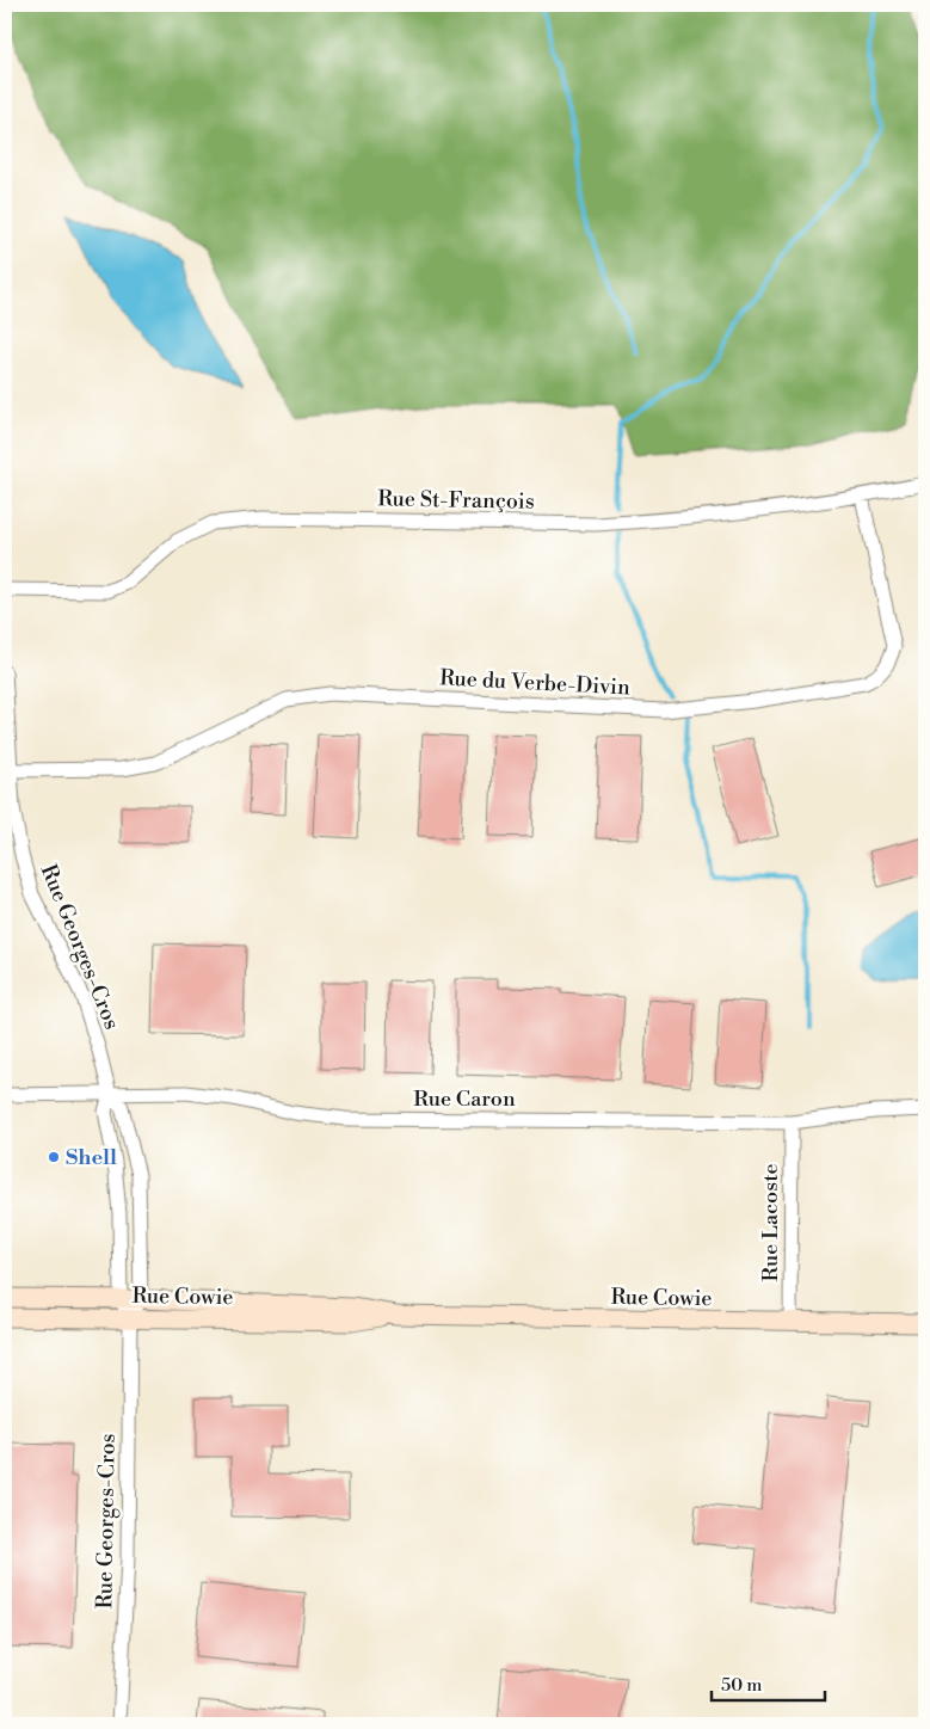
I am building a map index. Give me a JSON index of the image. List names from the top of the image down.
{
  "streets": {
    "main road": ["Rue Cowie"],
    "street": [
      "Rue St-François",
      "Rue du Verbe-Divin",
      "Rue Georges-Cros",
      "Rue Caron",
      "Rue Lacoste"
    ]
  },
  "crossings": [
    ["Rue St-François", "Rue du Verbe-Divin"],
    ["Rue du Verbe-Divin", "Rue Georges-Cros"],
    ["Rue Georges-Cros", "Rue Caron"],
    ["Rue Georges-Cros", "Rue Cowie"],
    ["Rue Caron", "Rue Lacoste"],
    ["Rue Lacoste", "Rue Cowie"]
  ],
  "places": ["Shell"],
  "scale_bar": "50 m"
}
